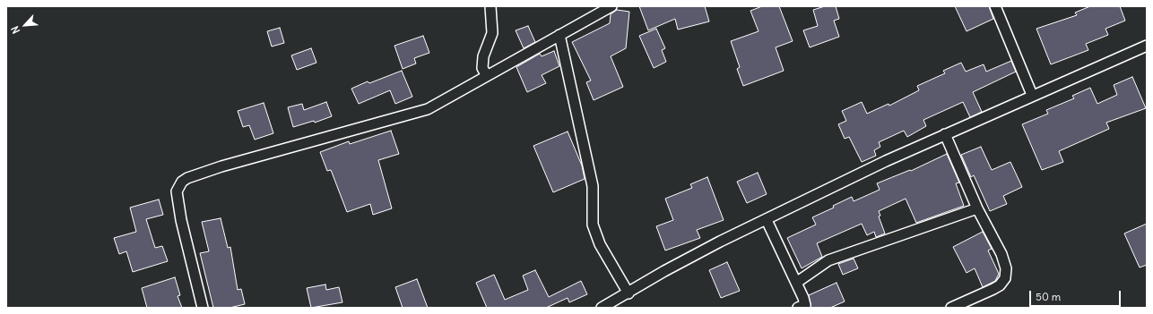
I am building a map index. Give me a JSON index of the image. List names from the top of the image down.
{
  "scale_bar": "50 m",
  "north": "bottom left"
}
